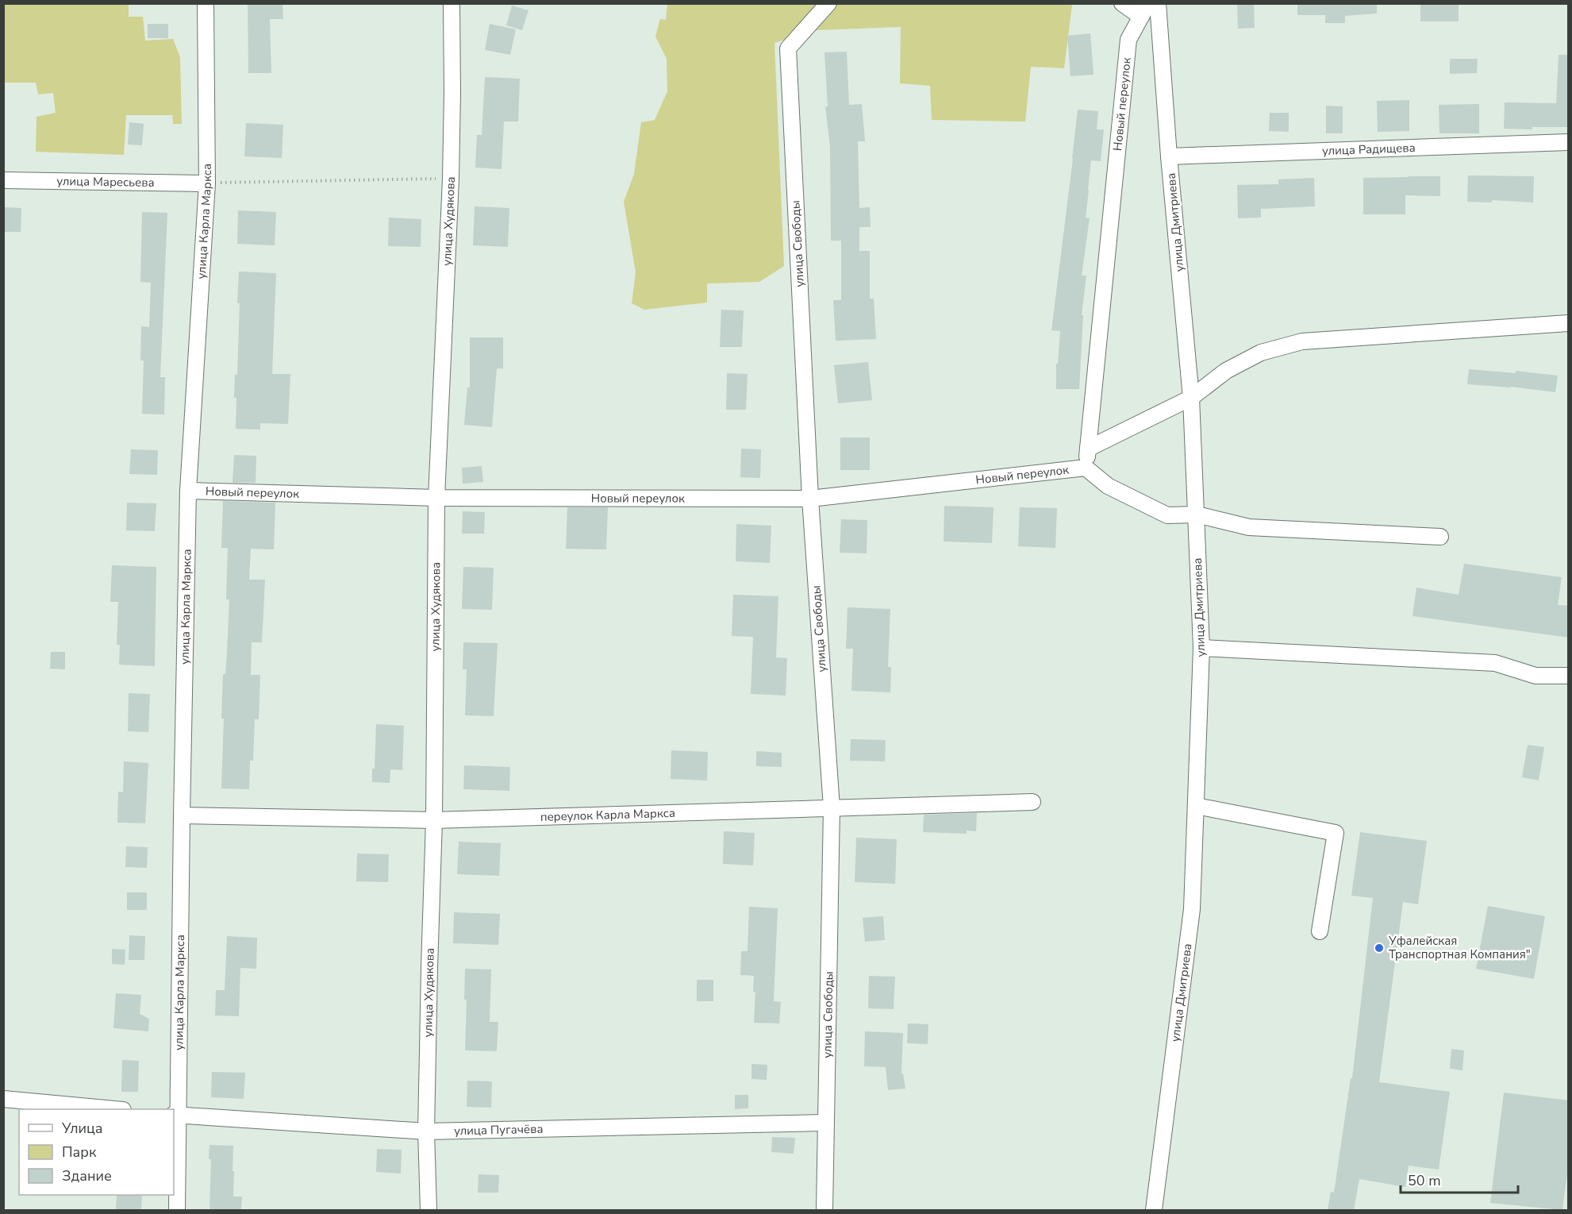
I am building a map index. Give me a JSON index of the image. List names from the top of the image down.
{
  "streets": {
    "street": [
      "Новый переулок",
      "улица Радищева",
      "улица Маресьева",
      "улица Карла Маркса",
      "улица Худякова",
      "улица Дмитриева",
      "улица Свободы",
      "переулок Карла Маркса",
      "улица Пугачёва"
    ]
  },
  "crossings": [
    ["Новый переулок", "улица Карла Маркса"],
    ["Новый переулок", "улица Худякова"],
    ["Новый переулок", "улица Дмитриева"],
    ["Новый переулок", "улица Свободы"],
    ["улица Радищева", "улица Дмитриева"],
    ["улица Маресьева", "улица Карла Маркса"],
    ["улица Карла Маркса", "переулок Карла Маркса"],
    ["улица Карла Маркса", "улица Пугачёва"],
    ["улица Худякова", "переулок Карла Маркса"],
    ["улица Худякова", "улица Пугачёва"],
    ["улица Свободы", "переулок Карла Маркса"],
    ["улица Свободы", "улица Пугачёва"]
  ],
  "places": ["Уфалейская Транспортная Компания\""],
  "legend": ["Улица", "Парк", "Здание"],
  "scale_bar": "50 m"
}
